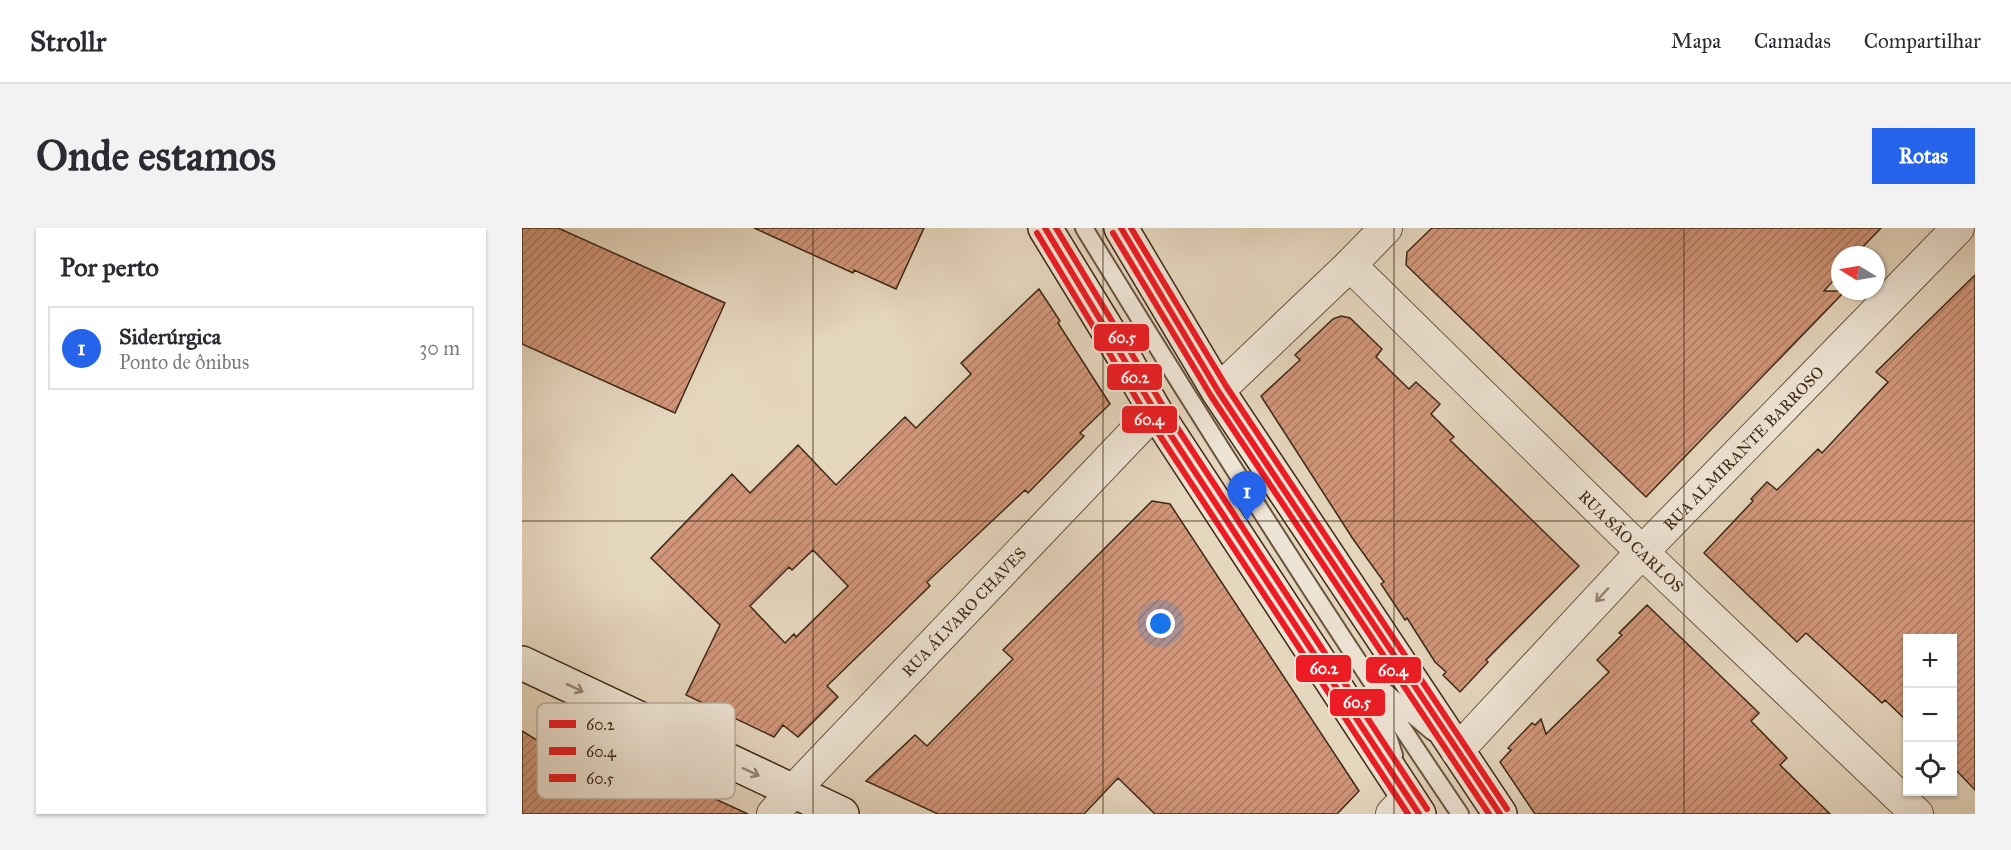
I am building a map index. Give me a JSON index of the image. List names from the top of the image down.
{
  "streets": {
    "street": ["RUA ALMIRANTE BARROSO", "RUA SÃO CARLOS", "RUA ÁLVARO CHAVES"]
  },
  "crossings": [
    ["RUA ALMIRANTE BARROSO", "RUA SÃO CARLOS"]
  ],
  "one_way": ["RUA ALMIRANTE BARROSO"],
  "lines": ["transit line 60.2", "transit line 60.5", "transit line 60.4"],
  "legend": ["60.2", "60.4", "60.5"],
  "north": "left",
  "page": {
    "header": "Strollr",
    "nav": ["Mapa", "Camadas", "Compartilhar"],
    "buttons": "Rotas",
    "title": "Onde estamos",
    "heading": "Por perto",
    "list": [
      {
        "mark": "1",
        "name": "Siderúrgica",
        "note": "Ponto de ônibus",
        "value": "30 m"
      }
    ],
    "pins": "1",
    "map_buttons": ["+", "−"]
  }
}
